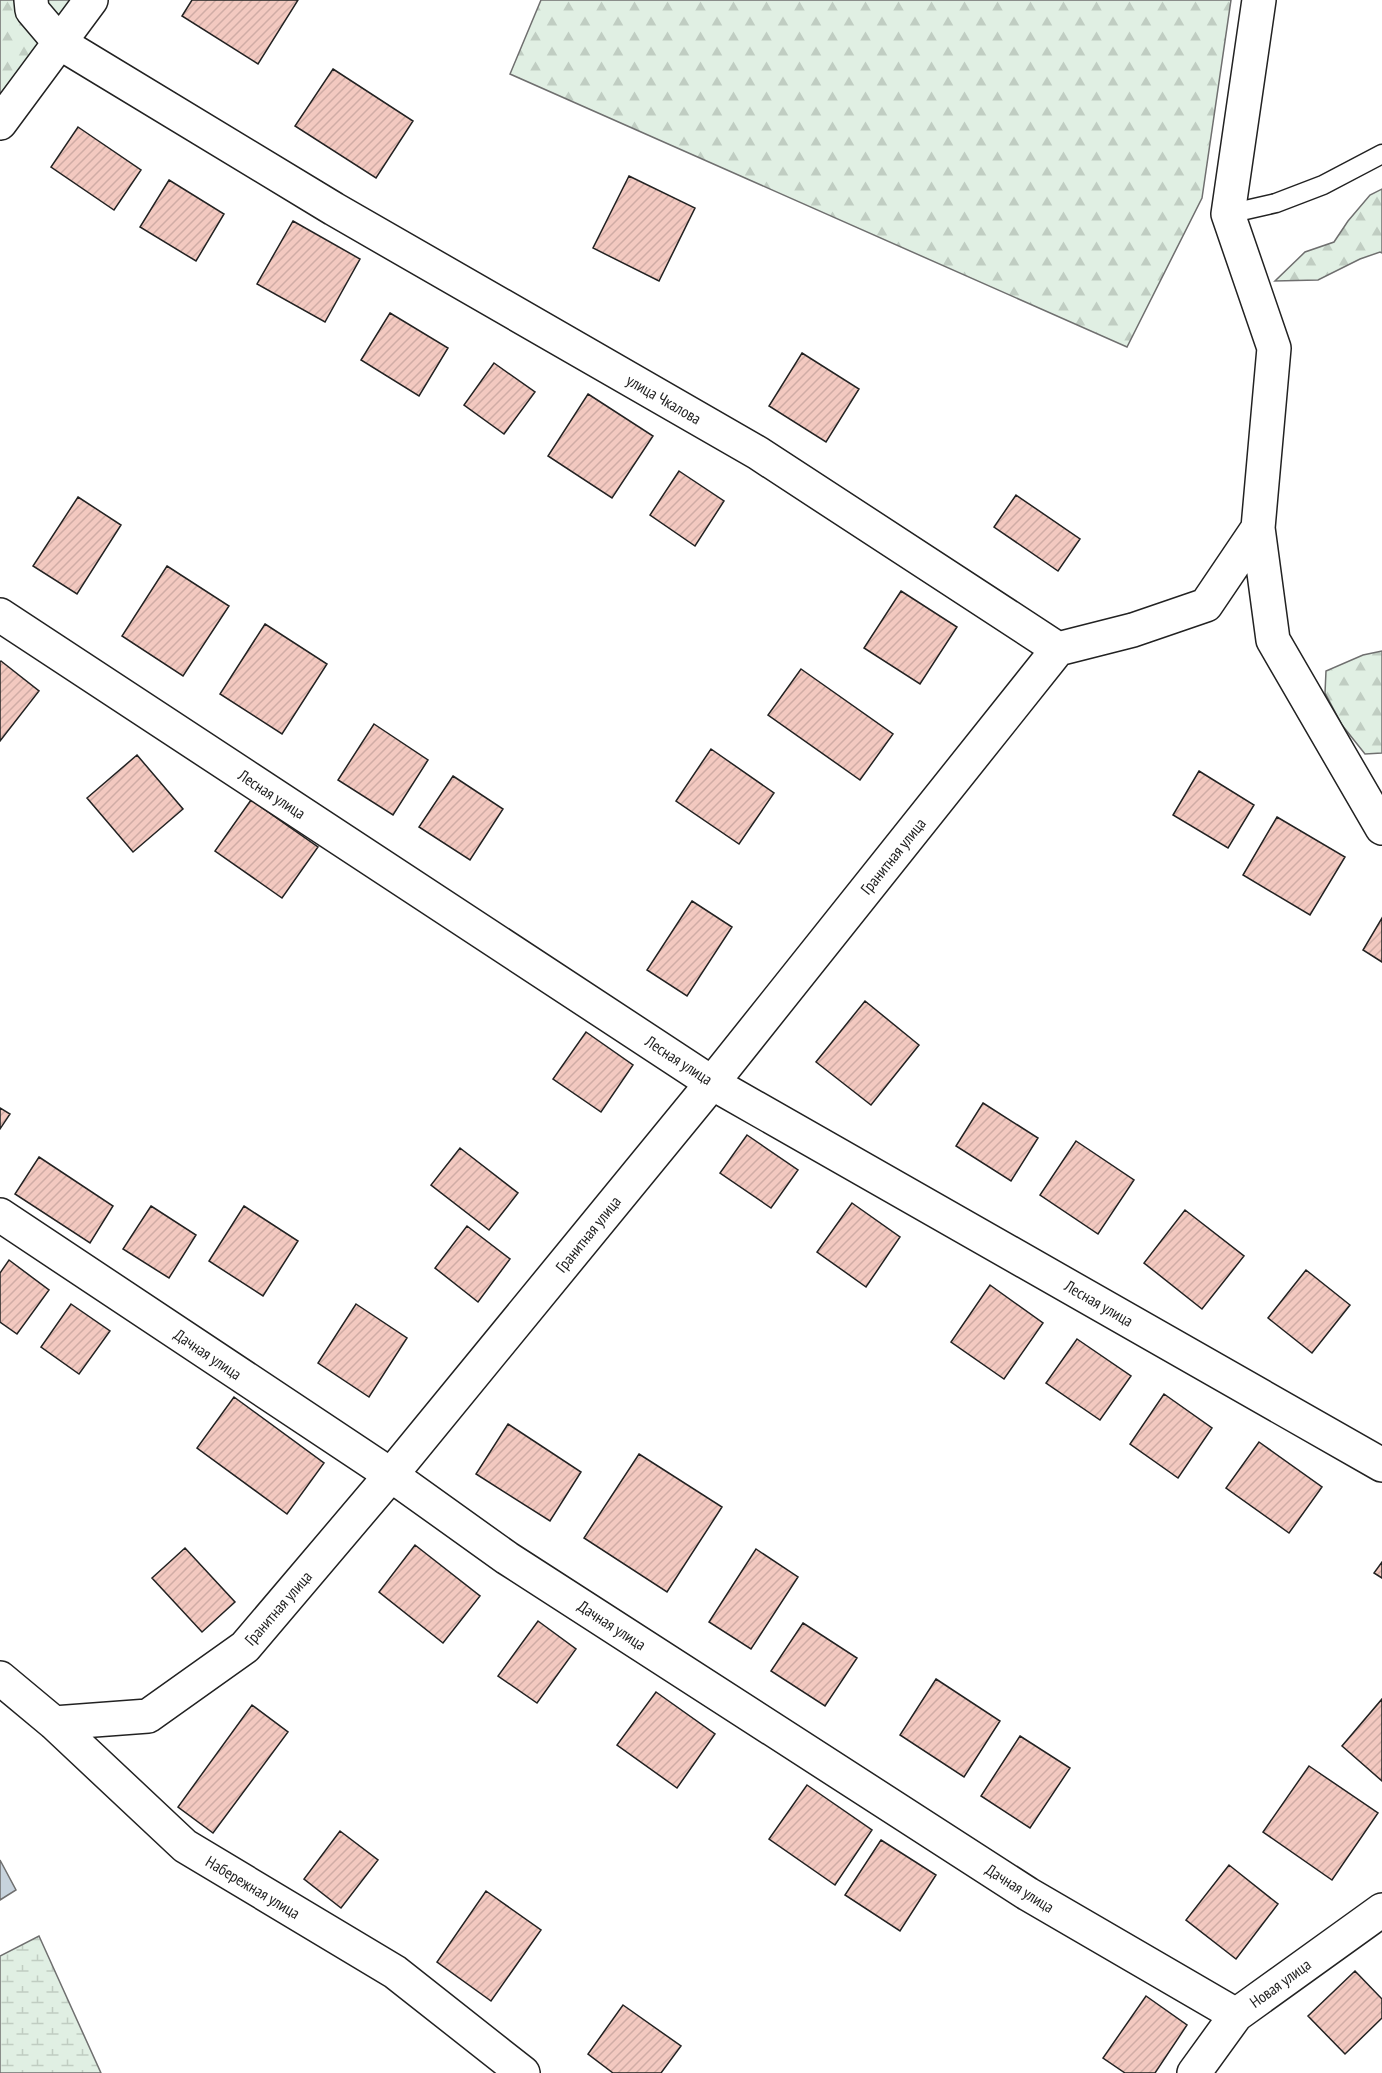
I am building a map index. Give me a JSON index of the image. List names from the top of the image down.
{
  "streets": {
    "street": [
      "улица Чкалова",
      "Лесная улица",
      "Гранитная улица",
      "Дачная улица",
      "Набережная улица",
      "Новая улица"
    ]
  },
  "crossings": [
    ["улица Чкалова", "Гранитная улица"],
    ["Лесная улица", "Гранитная улица"],
    ["Гранитная улица", "Дачная улица"],
    ["Гранитная улица", "Набережная улица"],
    ["Дачная улица", "Новая улица"]
  ]
}
